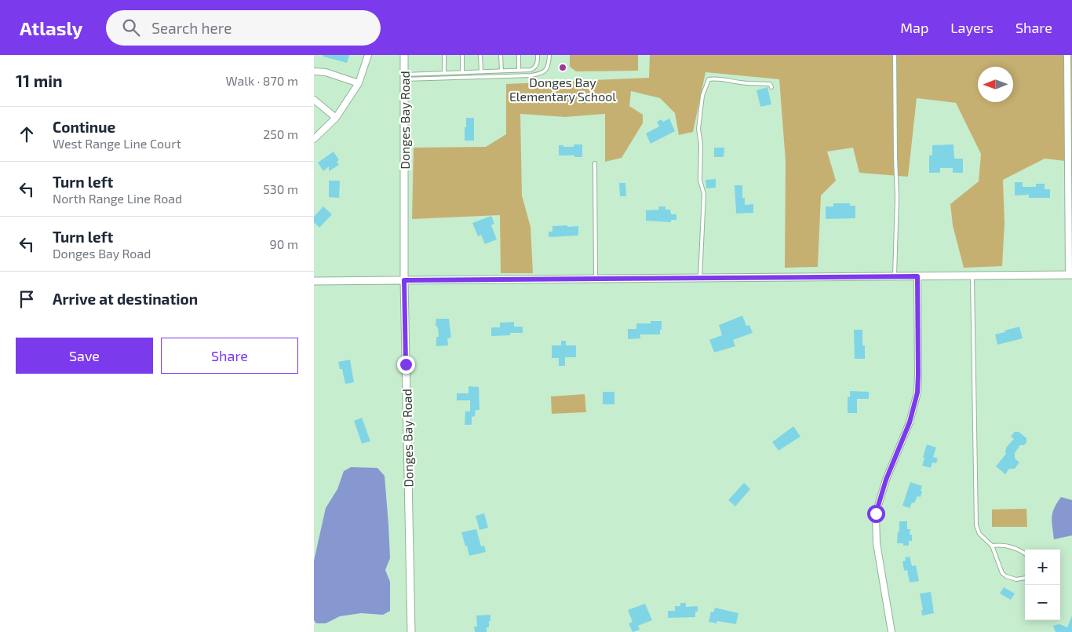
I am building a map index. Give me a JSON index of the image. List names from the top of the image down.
{
  "streets": {
    "street": ["Donges Bay Road"]
  },
  "places": ["Donges Bay Elementary School"],
  "north": "left",
  "page": {
    "header": "Atlasly",
    "search": "Search here",
    "nav": ["Map", "Layers", "Share"],
    "heading": ["11 min", "Walk · 870 m"],
    "list": [
      ["Continue", "West Range Line Court", "250 m"],
      ["Turn left", "North Range Line Road", "530 m"],
      ["Turn left", "Donges Bay Road", "90 m"],
      "Arrive at destination"
    ],
    "buttons": ["Save", "Share"],
    "map_buttons": ["+", "−"]
  }
}
